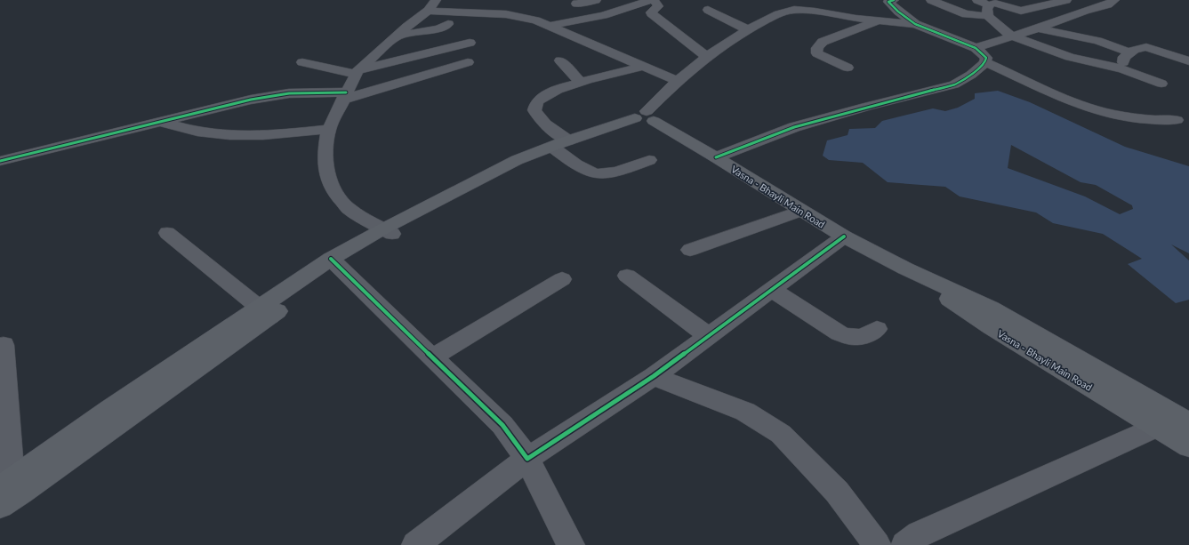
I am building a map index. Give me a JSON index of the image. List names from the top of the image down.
{
  "streets": {
    "main road": ["Vasna - Bhayli Main Road"]
  }
}
